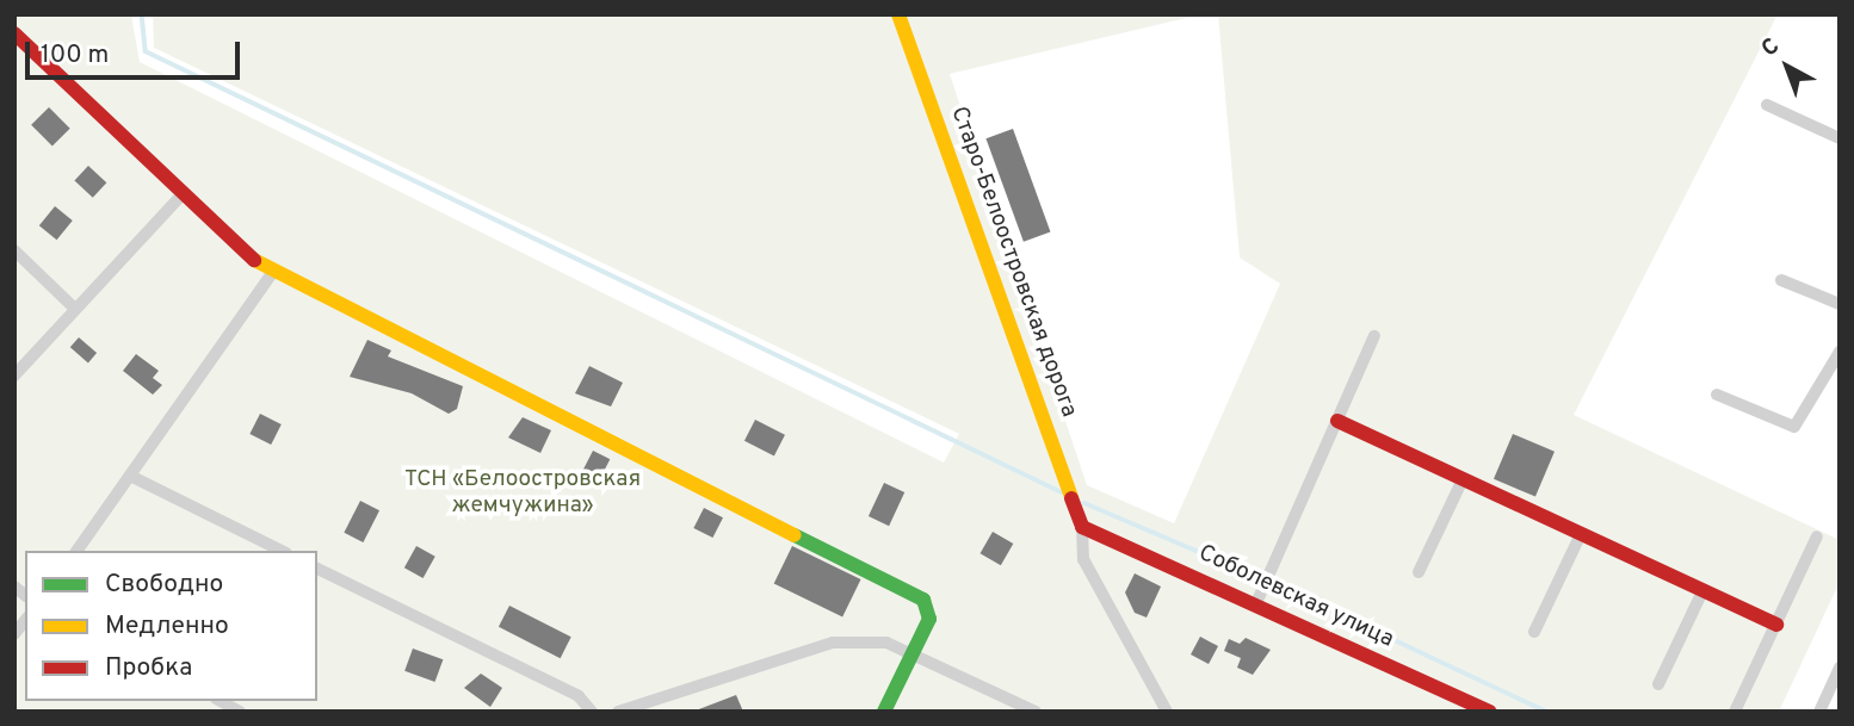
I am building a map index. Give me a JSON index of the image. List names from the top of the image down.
{
  "streets": {
    "street": ["Старо-Белоостровская дорога", "Соболевская улица"]
  },
  "crossings": [
    ["Старо-Белоостровская дорога", "Соболевская улица"]
  ],
  "parks": ["ТСН «Белоостровская жемчужина»"],
  "legend": ["Свободно", "Медленно", "Пробка"],
  "scale_bar": "100 m",
  "north": "top left"
}
